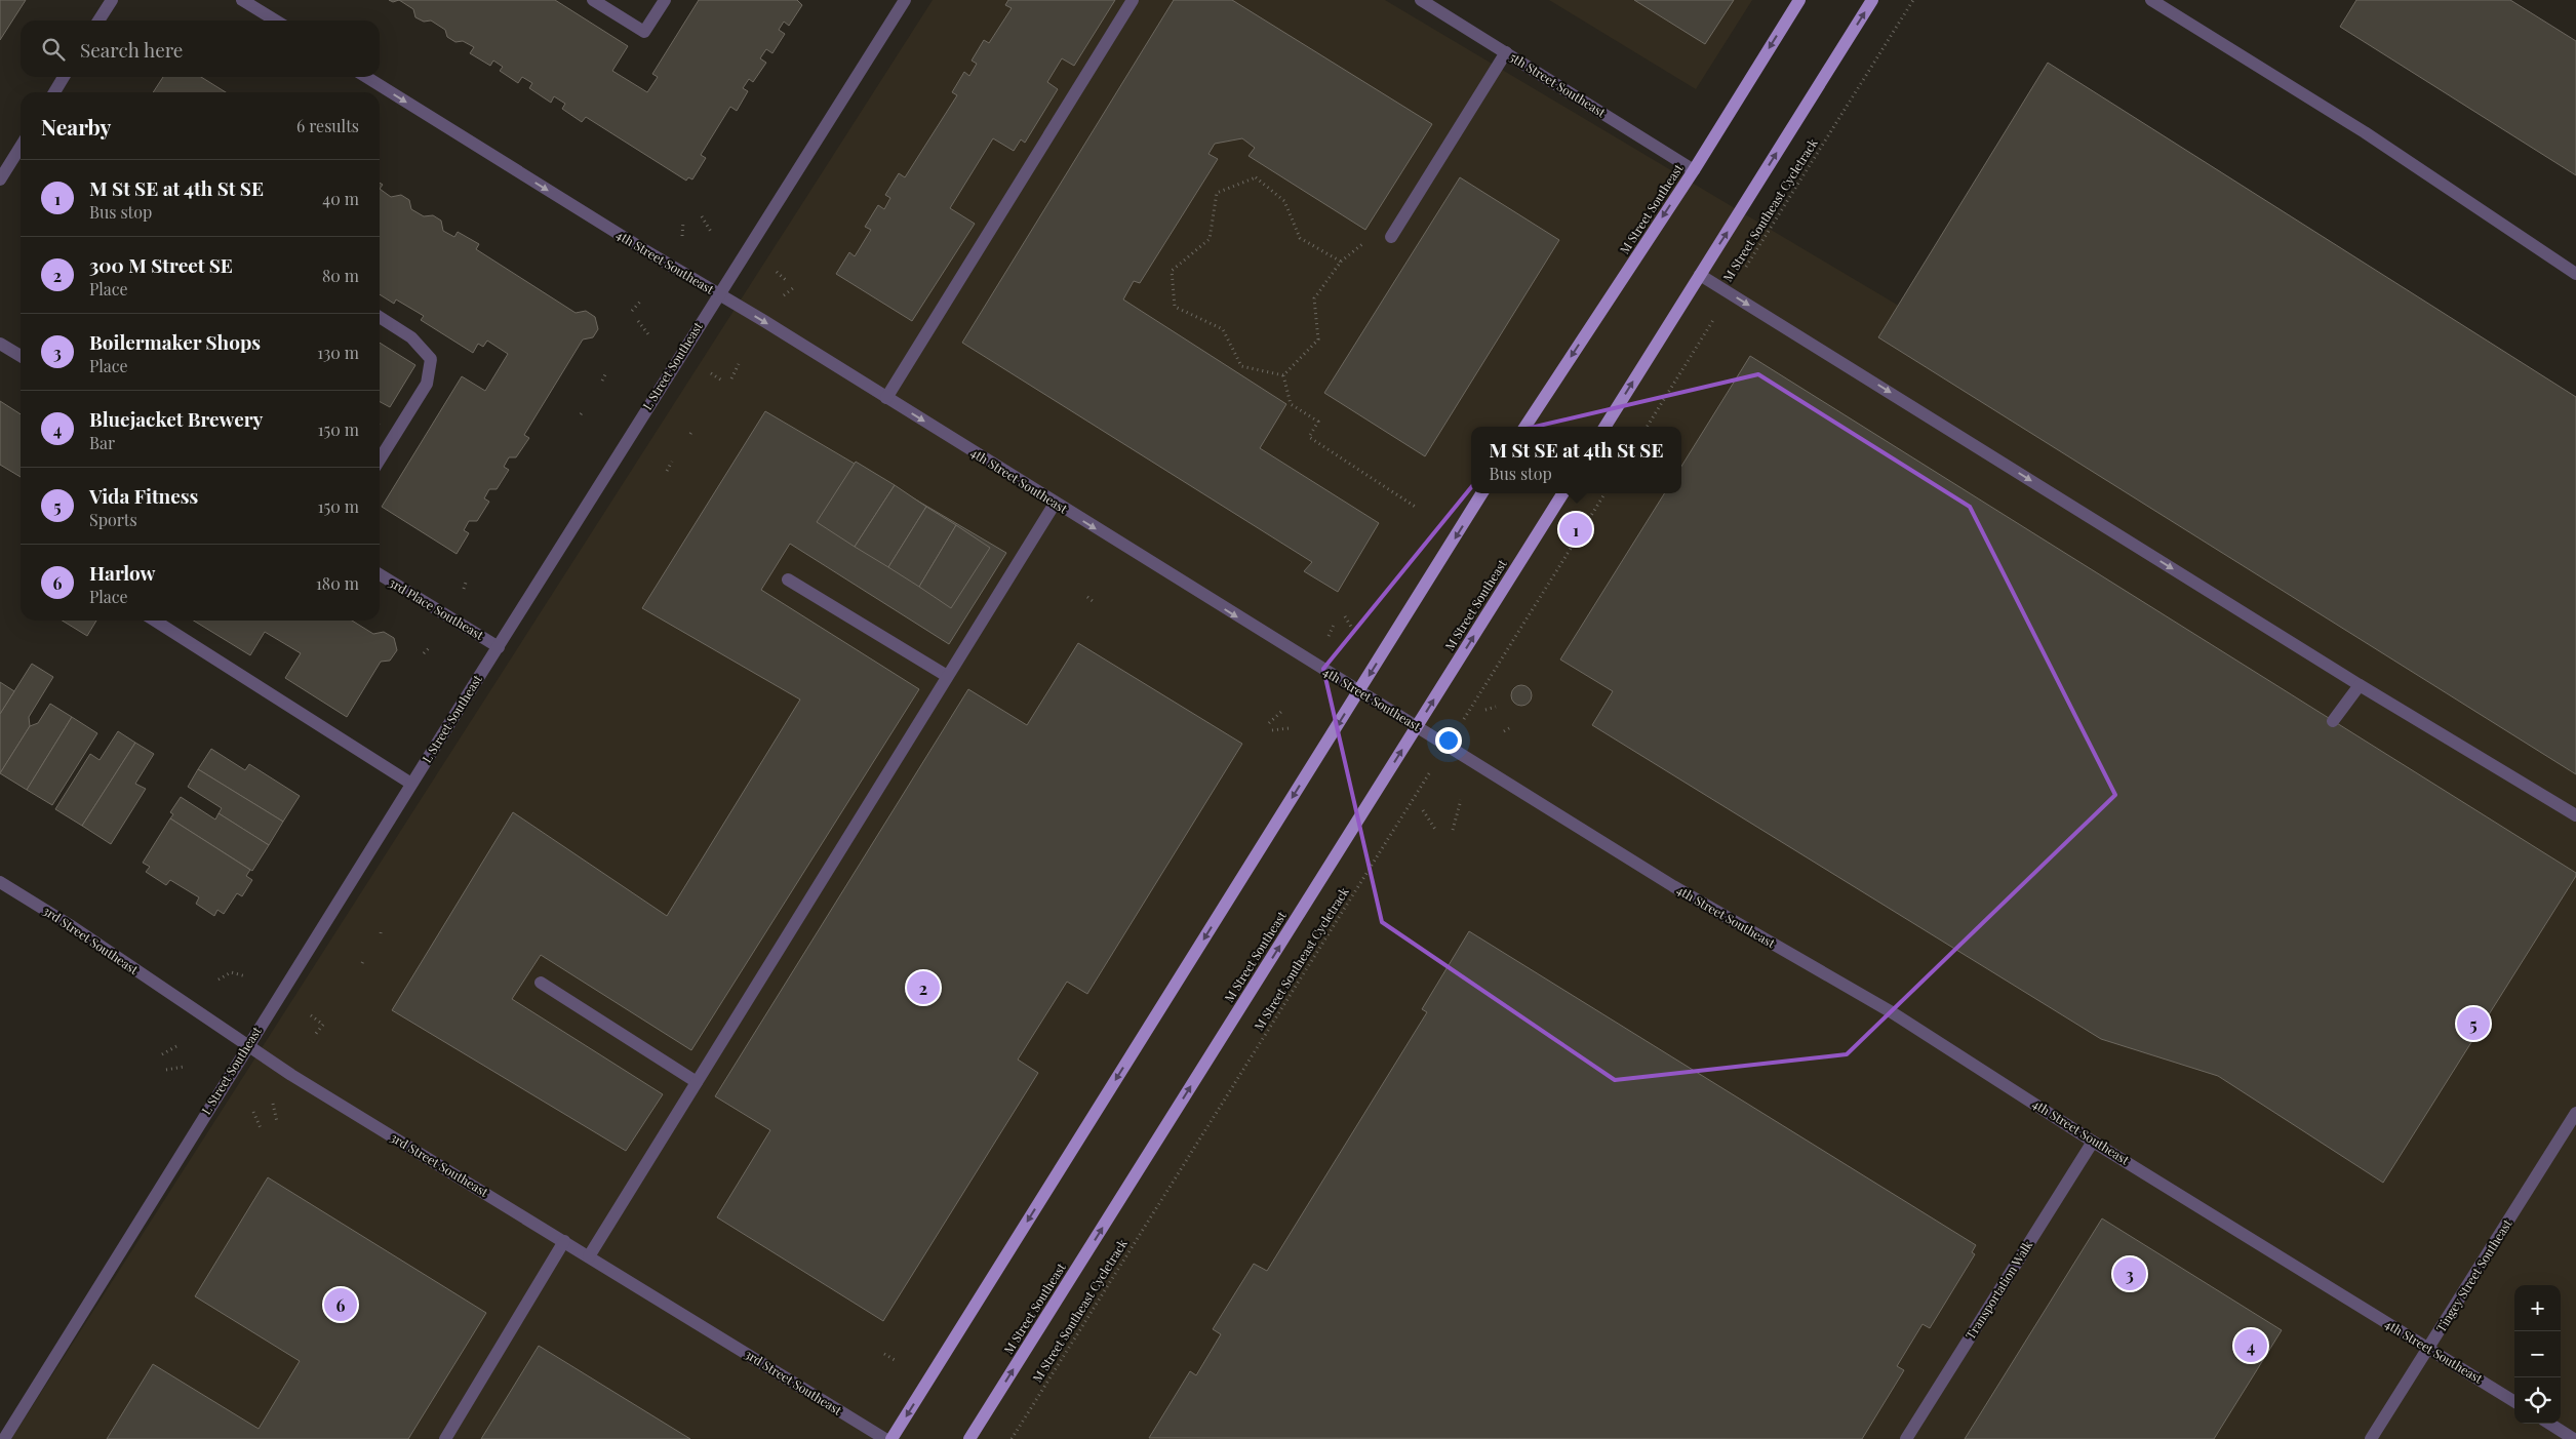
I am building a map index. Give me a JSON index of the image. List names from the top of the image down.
{
  "streets": {
    "main road": ["M Street Southeast"],
    "street": [
      "5th Street Southeast",
      "4th Street Southeast",
      "L Street Southeast",
      "3rd Place Southeast",
      "3rd Street Southeast",
      "Tingey Street Southeast",
      "Transportation Walk"
    ],
    "path": ["M Street Southeast Cycletrack"]
  },
  "crossings": [
    ["5th Street Southeast", "M Street Southeast"],
    ["M Street Southeast", "4th Street Southeast"],
    ["M Street Southeast Cycletrack", "4th Street Southeast"],
    ["4th Street Southeast", "L Street Southeast"],
    ["4th Street Southeast", "Tingey Street Southeast"],
    ["4th Street Southeast", "Transportation Walk"],
    ["L Street Southeast", "3rd Place Southeast"],
    ["L Street Southeast", "3rd Street Southeast"]
  ],
  "one_way": ["4th Street Southeast"],
  "page": {
    "search": "Search here",
    "heading": ["Nearby", "6 results"],
    "list": [
      {
        "mark": "1",
        "name": "M St SE at 4th St SE",
        "note": "Bus stop",
        "value": "40 m"
      },
      {
        "mark": "2",
        "name": "300 M Street SE",
        "note": "Place",
        "value": "80 m"
      },
      {
        "mark": "3",
        "name": "Boilermaker Shops",
        "note": "Place",
        "value": "130 m"
      },
      {
        "mark": "4",
        "name": "Bluejacket Brewery",
        "note": "Bar",
        "value": "150 m"
      },
      {
        "mark": "5",
        "name": "Vida Fitness",
        "note": "Sports",
        "value": "150 m"
      },
      {
        "mark": "6",
        "name": "Harlow",
        "note": "Place",
        "value": "180 m"
      }
    ],
    "popup": ["M St SE at 4th St SE", "Bus stop"],
    "pins": [
      "1",
      "2",
      "5",
      "3",
      "6",
      "4"
    ],
    "map_buttons": ["+", "−"]
  }
}
